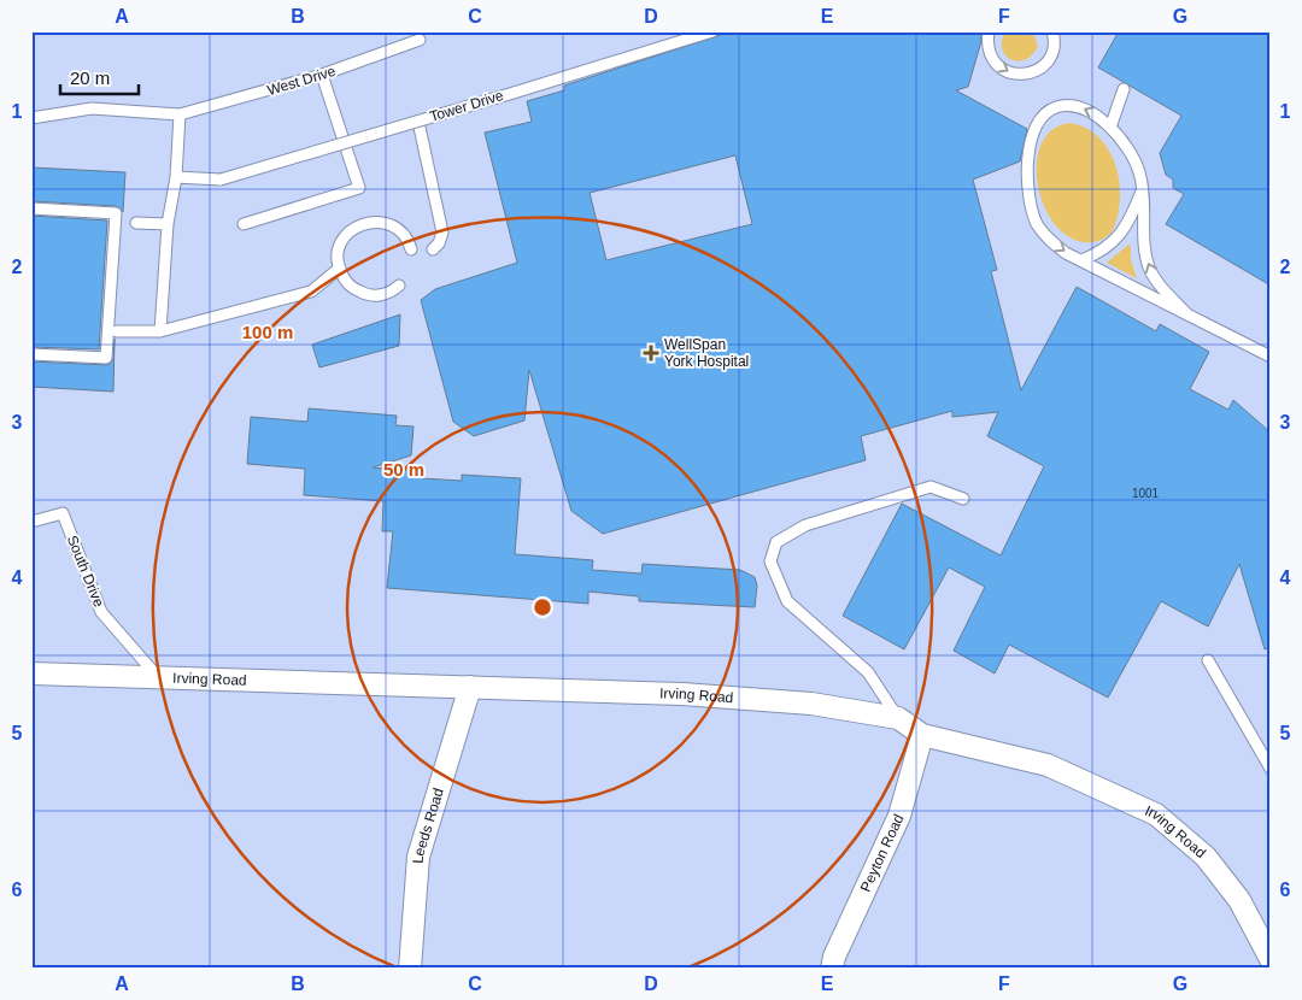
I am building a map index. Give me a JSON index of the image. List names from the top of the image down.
{
  "streets": {
    "street": ["Irving Road", "Leeds Road", "Peyton Road"],
    "lane": ["West Drive", "Tower Drive", "South Drive"]
  },
  "crossings": [
    ["South Drive", "Irving Road"],
    ["Irving Road", "Leeds Road"],
    ["Irving Road", "Peyton Road"]
  ],
  "places": {
    "health": ["WellSpan York Hospital"]
  },
  "house_numbers": ["1001"],
  "scale_bar": "20 m",
  "grid": {
    "columns": [
      "A",
      "B",
      "C",
      "D",
      "E",
      "F",
      "G"
    ],
    "rows": [
      "1",
      "2",
      "3",
      "4",
      "5",
      "6"
    ]
  },
  "rings": ["100 m", "50 m"]
}
